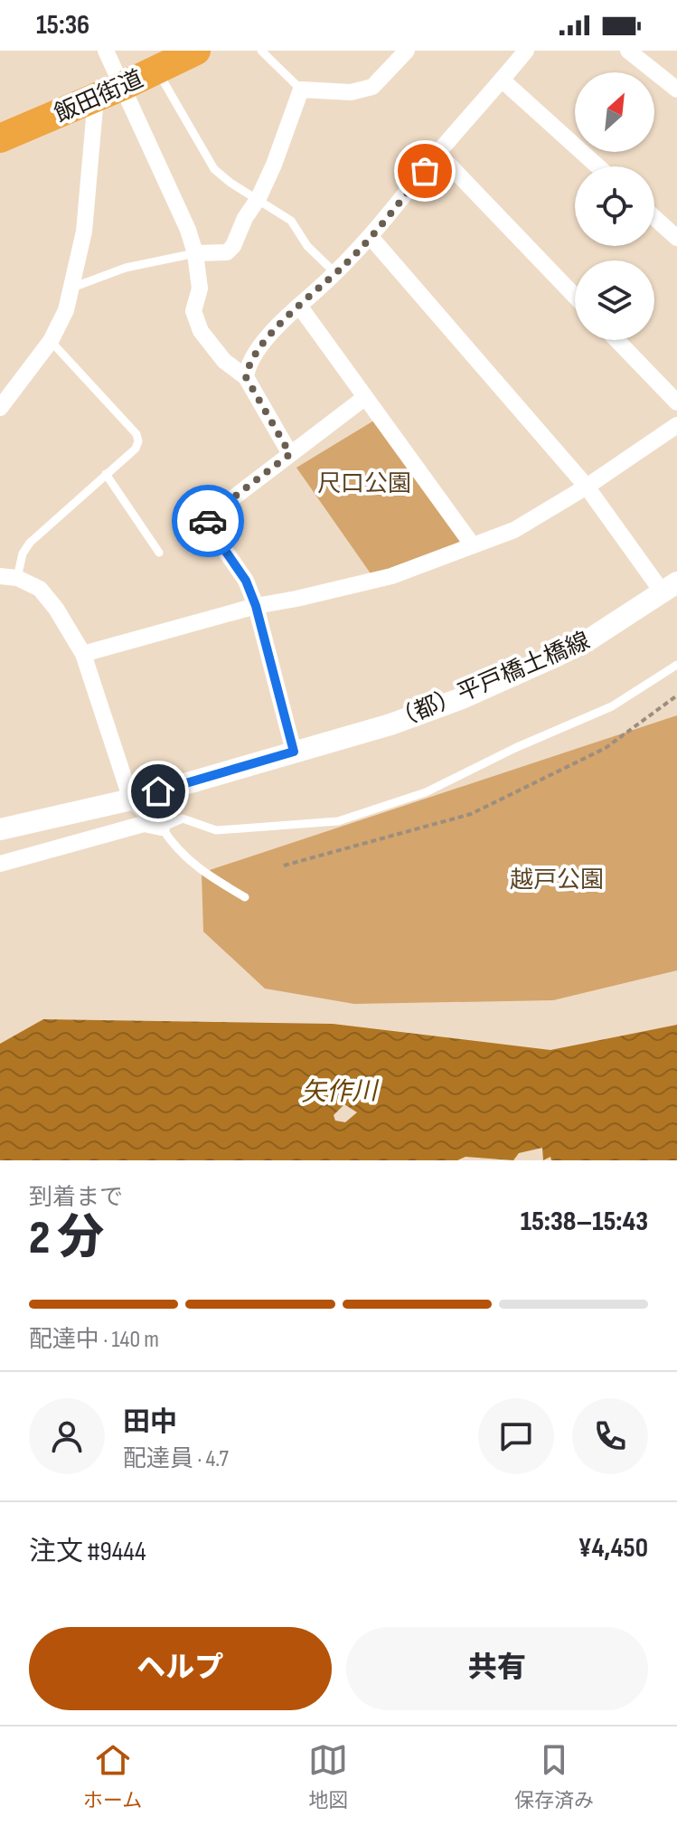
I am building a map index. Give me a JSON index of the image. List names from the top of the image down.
{
  "streets": {
    "highway": ["飯田街道"],
    "street": ["（都）平戸橋土橋線"]
  },
  "water": ["矢作川"],
  "parks": ["尺口公園", "越戸公園"],
  "north": "top right",
  "page": {
    "status": "15:36",
    "heading": ["2 分", "到着まで", "15:38–15:43"],
    "panel": [
      "田中",
      "配達員 · 4.7",
      "注文 #9444",
      "¥4,450"
    ],
    "bar": "配達中 · 140 m",
    "buttons": ["ヘルプ", "共有"],
    "tabs": ["ホーム", "地図", "保存済み"]
  }
}
